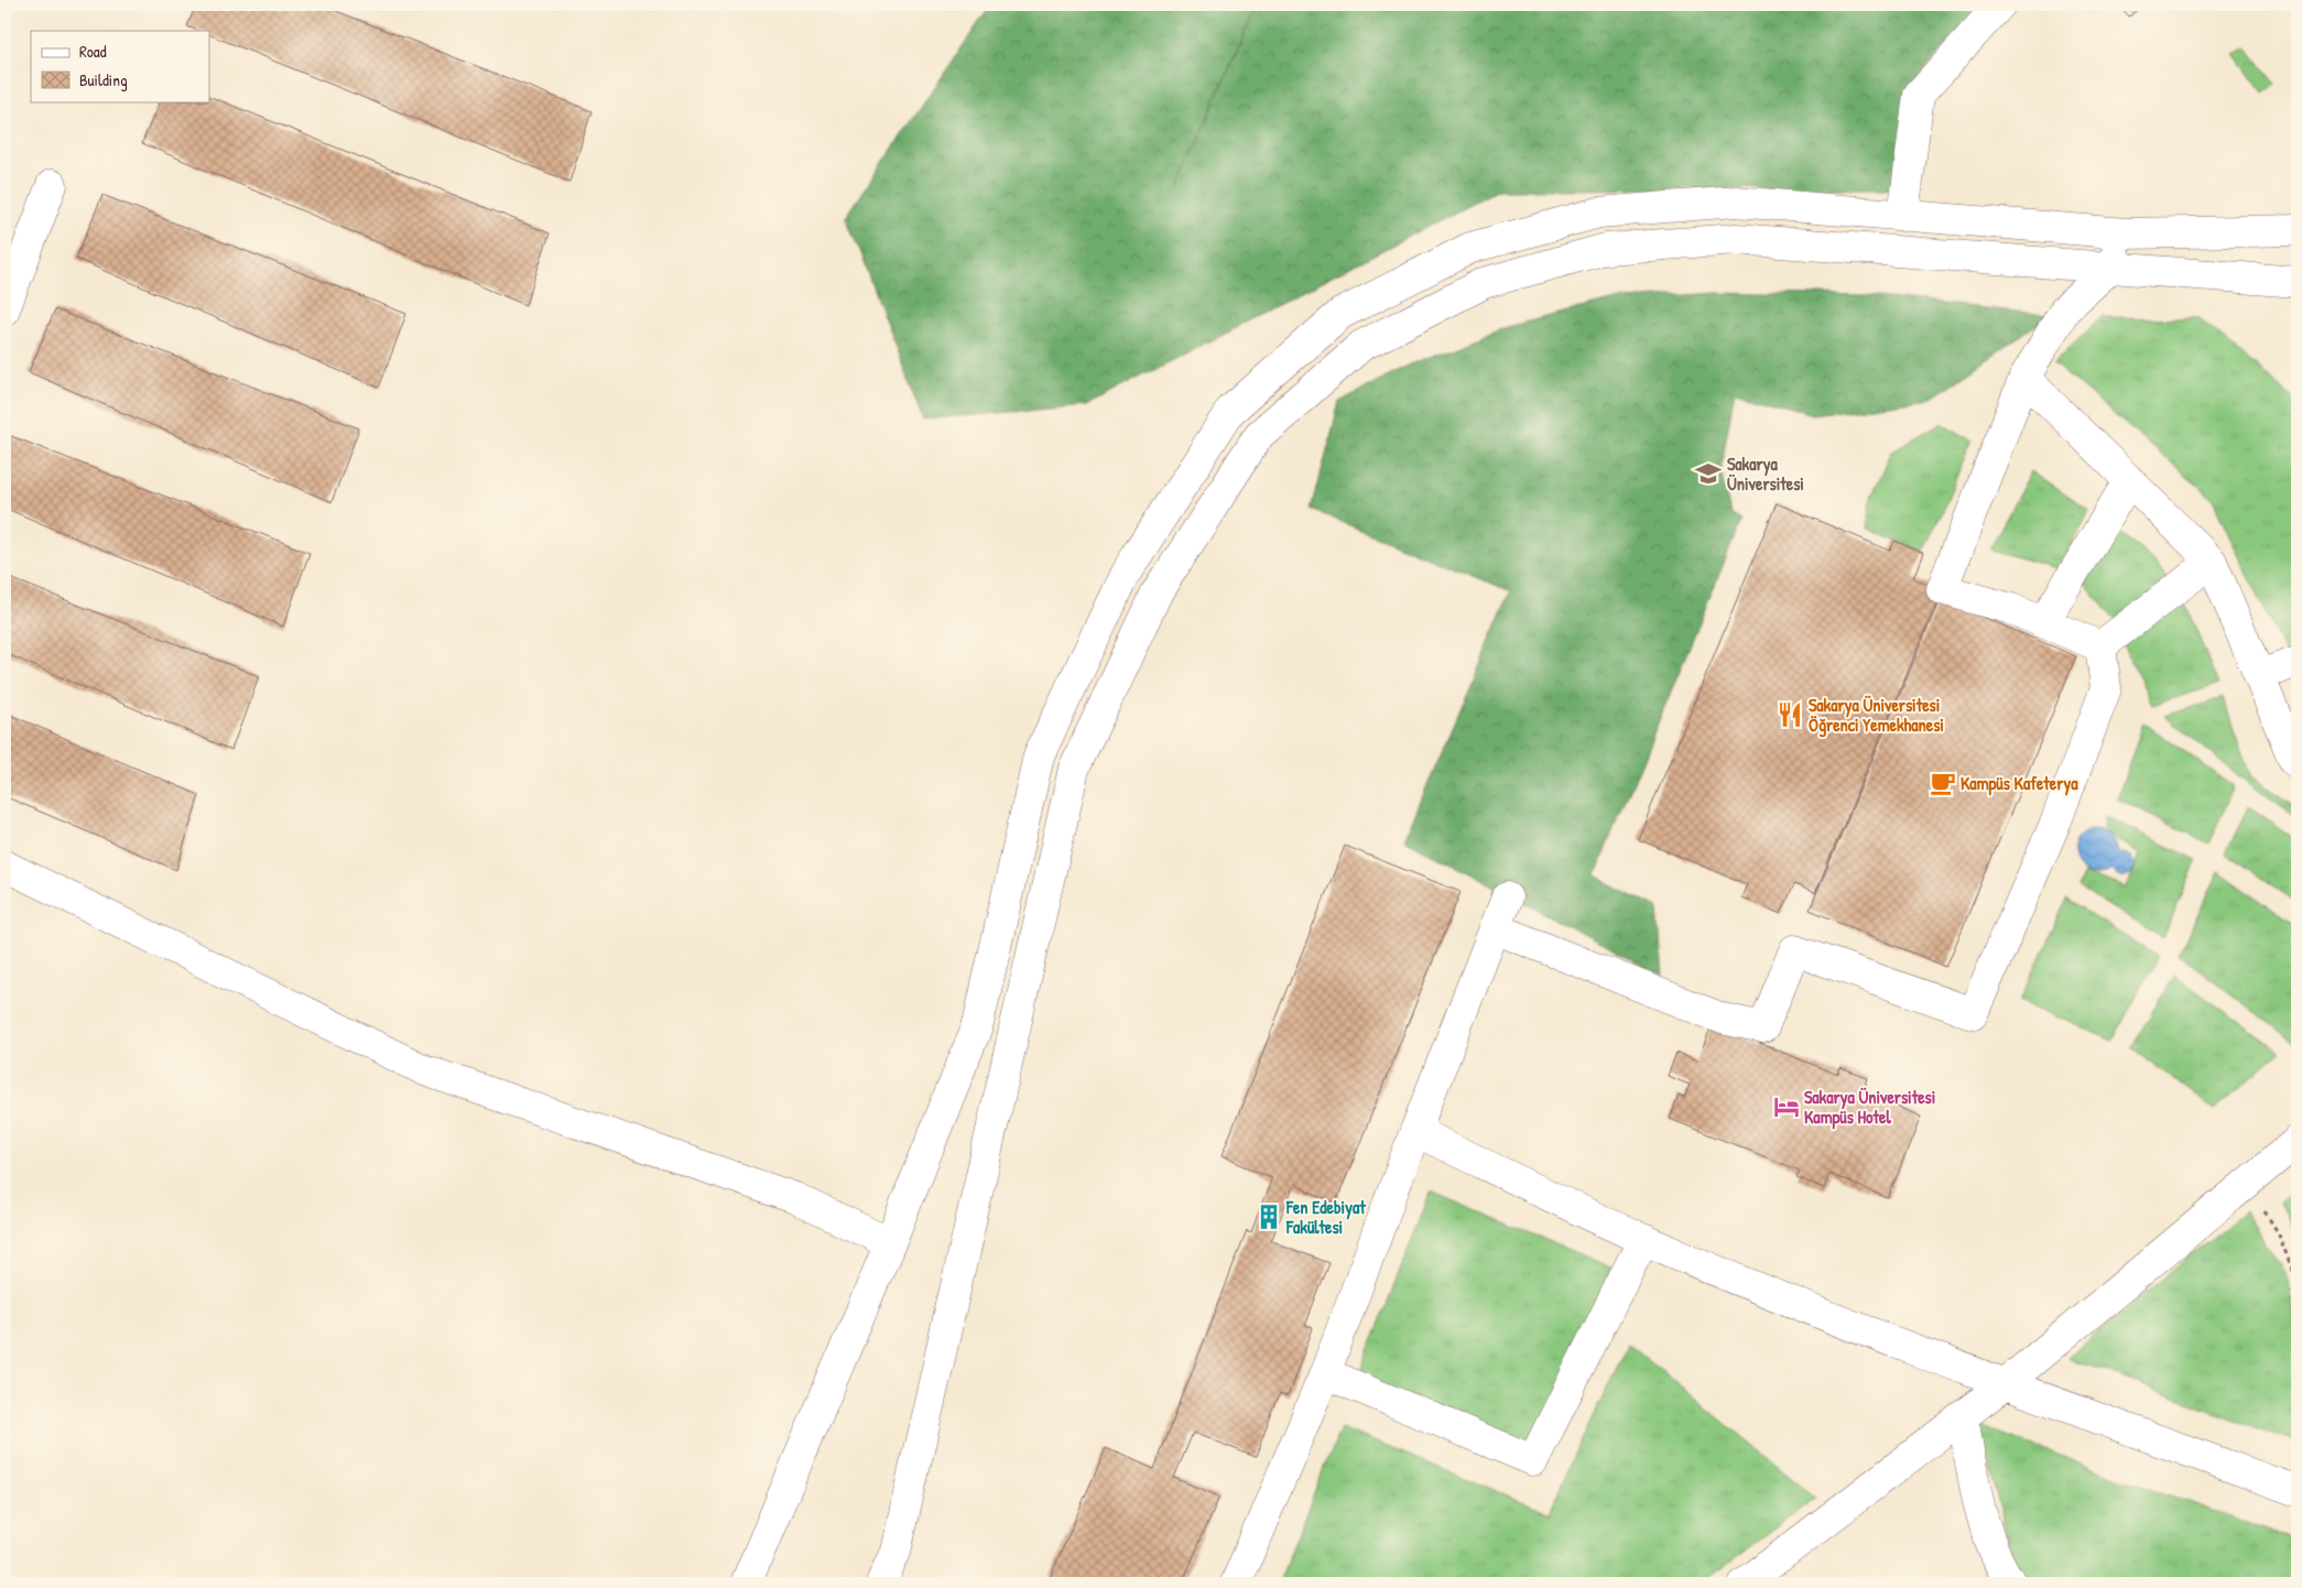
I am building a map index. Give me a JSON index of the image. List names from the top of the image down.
{
  "places": {
    "school or university": ["Sakarya Üniversitesi"],
    "restaurant": ["Sakarya Üniversitesi Öğrenci Yemekhanesi"],
    "cafe": ["Kampüs Kafeterya"],
    "hotel": ["Sakarya Üniversitesi Kampüs Hotel"],
    "building": ["Fen Edebiyat Fakültesi"]
  },
  "legend": ["Road", "Building"]
}
